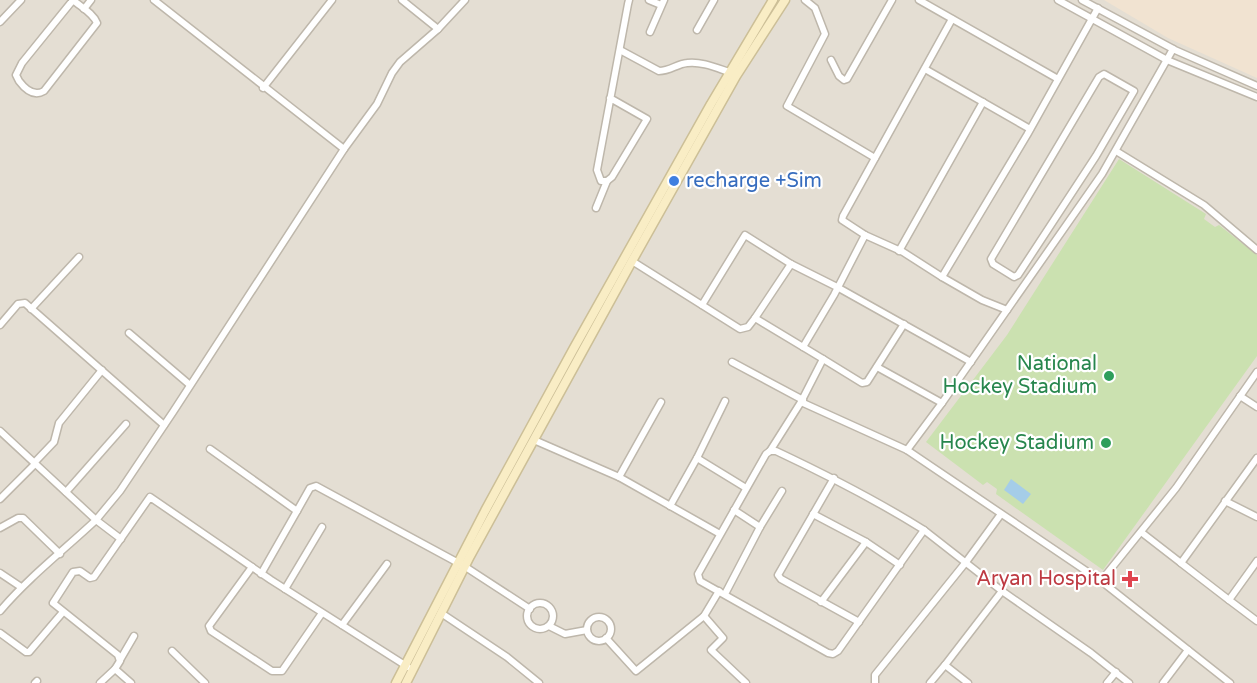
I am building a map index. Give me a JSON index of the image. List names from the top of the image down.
{
  "places": {
    "other": ["recharge +Sim", "National Hockey Stadium", "Hockey Stadium"],
    "health": ["Aryan Hospital"]
  }
}
